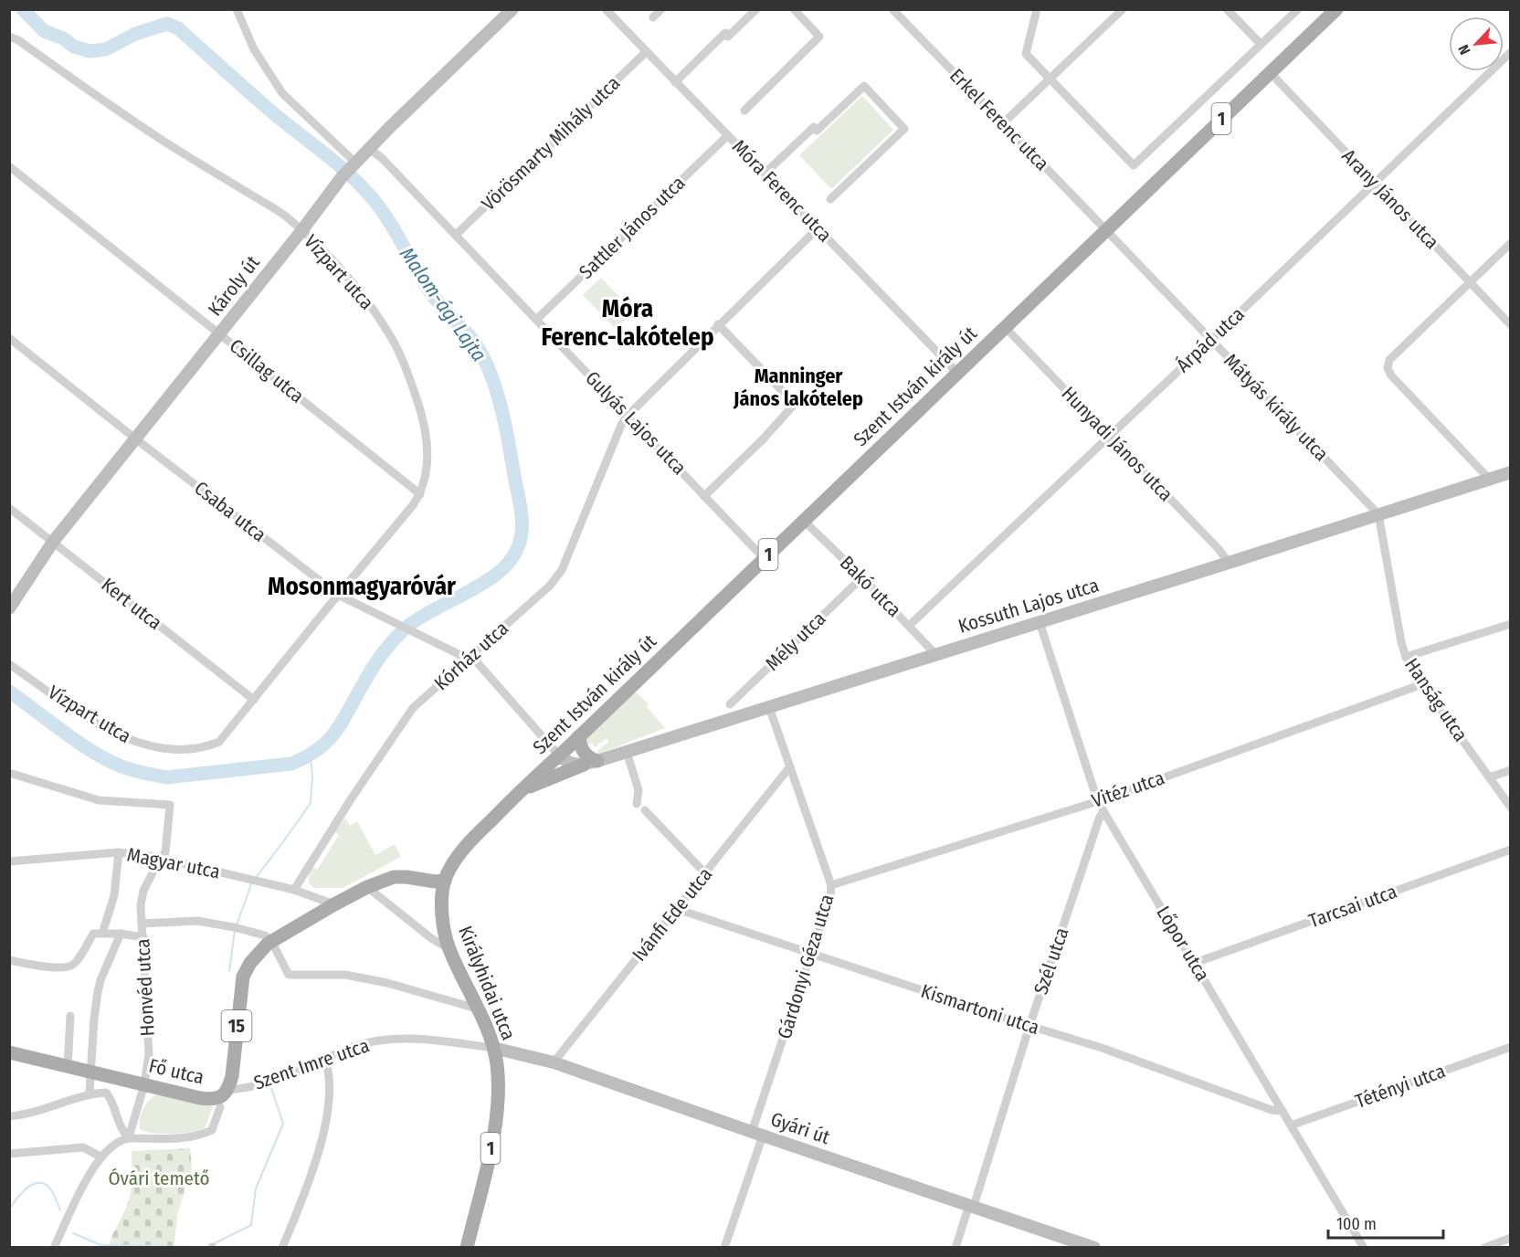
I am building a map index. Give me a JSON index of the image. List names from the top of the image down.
{
  "streets": {
    "main road": [
      "1",
      "Szent István király út",
      "Királyhidai utca",
      "15",
      "Fő utca"
    ],
    "street": [
      "Erkel Ferenc utca",
      "Vörösmarty Mihály utca",
      "Móra Ferenc utca",
      "Arany János utca",
      "Sattler János utca",
      "Vízpart utca",
      "Károly út",
      "Árpád utca",
      "Csillag utca",
      "Mátyás király utca",
      "Gulyás Lajos utca",
      "Hunyadi János utca",
      "Csaba utca",
      "Bakó utca",
      "Kert utca",
      "Kossuth Lajos utca",
      "Mély utca",
      "Kórház utca",
      "Hanság utca",
      "Vitéz utca",
      "Magyar utca",
      "Tarcsai utca",
      "Ivánfi Ede utca",
      "Lőpor utca",
      "Szél utca",
      "Gárdonyi Géza utca",
      "Honvéd utca",
      "Kismartoni utca",
      "Szent Imre utca",
      "Tétényi utca",
      "Gyári út"
    ]
  },
  "crossings": [
    ["Erkel Ferenc utca", "Szent István király út"],
    ["Erkel Ferenc utca", "Mátyás király utca"],
    ["Vörösmarty Mihály utca", "Móra Ferenc utca"],
    ["Vörösmarty Mihály utca", "Gulyás Lajos utca"],
    ["Móra Ferenc utca", "Sattler János utca"],
    ["Móra Ferenc utca", "Szent István király út"],
    ["Móra Ferenc utca", "Kórház utca"],
    ["Arany János utca", "Árpád utca"],
    ["Arany János utca", "Szent István király út"],
    ["Sattler János utca", "Gulyás Lajos utca"],
    ["Vízpart utca", "Károly út"],
    ["Vízpart utca", "Csillag utca"],
    ["Vízpart utca", "Csaba utca"],
    ["Vízpart utca", "Kert utca"],
    ["Károly út", "Csillag utca"],
    ["Károly út", "Gulyás Lajos utca"],
    ["Károly út", "Csaba utca"],
    ["Károly út", "Kert utca"],
    ["Árpád utca", "Mátyás király utca"],
    ["Árpád utca", "Hunyadi János utca"],
    ["Árpád utca", "Bakó utca"],
    ["Szent István király út", "Mátyás király utca"],
    ["Szent István király út", "Gulyás Lajos utca"],
    ["Szent István király út", "Hunyadi János utca"],
    ["Szent István király út", "Csaba utca"],
    ["Szent István király út", "Bakó utca"],
    ["Szent István király út", "Királyhidai utca"],
    ["Mátyás király utca", "Kossuth Lajos utca"],
    ["Mátyás király utca", "Hanság utca"],
    ["Gulyás Lajos utca", "Kórház utca"],
    ["Hunyadi János utca", "Kossuth Lajos utca"],
    ["Csaba utca", "Kórház utca"],
    ["Bakó utca", "Kossuth Lajos utca"],
    ["Bakó utca", "Mély utca"],
    ["Kossuth Lajos utca", "Hanság utca"],
    ["Kossuth Lajos utca", "Lőpor utca"],
    ["Kossuth Lajos utca", "Gárdonyi Géza utca"],
    ["Kórház utca", "Magyar utca"],
    ["Hanság utca", "Vitéz utca"],
    ["Vitéz utca", "Lőpor utca"],
    ["Vitéz utca", "Gárdonyi Géza utca"],
    ["Magyar utca", "Honvéd utca"],
    ["Magyar utca", "Fő utca"],
    ["Tarcsai utca", "Lőpor utca"],
    ["Ivánfi Ede utca", "Gárdonyi Géza utca"],
    ["Ivánfi Ede utca", "Kismartoni utca"],
    ["Ivánfi Ede utca", "Gyári út"],
    ["Lőpor utca", "Szél utca"],
    ["Lőpor utca", "Kismartoni utca"],
    ["Lőpor utca", "Tétényi utca"],
    ["Szél utca", "Kismartoni utca"],
    ["Szél utca", "Gyári út"],
    ["Gárdonyi Géza utca", "Kismartoni utca"],
    ["Gárdonyi Géza utca", "Gyári út"],
    ["Királyhidai utca", "15"],
    ["Királyhidai utca", "Szent Imre utca"],
    ["Királyhidai utca", "Gyári út"],
    ["Honvéd utca", "Fő utca"],
    ["15", "Fő utca"],
    ["Szent Imre utca", "Fő utca"],
    ["Szent Imre utca", "Gyári út"]
  ],
  "districts": ["Móra Ferenc-lakótelep", "Manninger János lakótelep", "Mosonmagyaróvár"],
  "water": ["Malom-ági Lajta"],
  "parks": ["Óvári temető"],
  "scale_bar": "100 m",
  "north": "bottom left"
}
